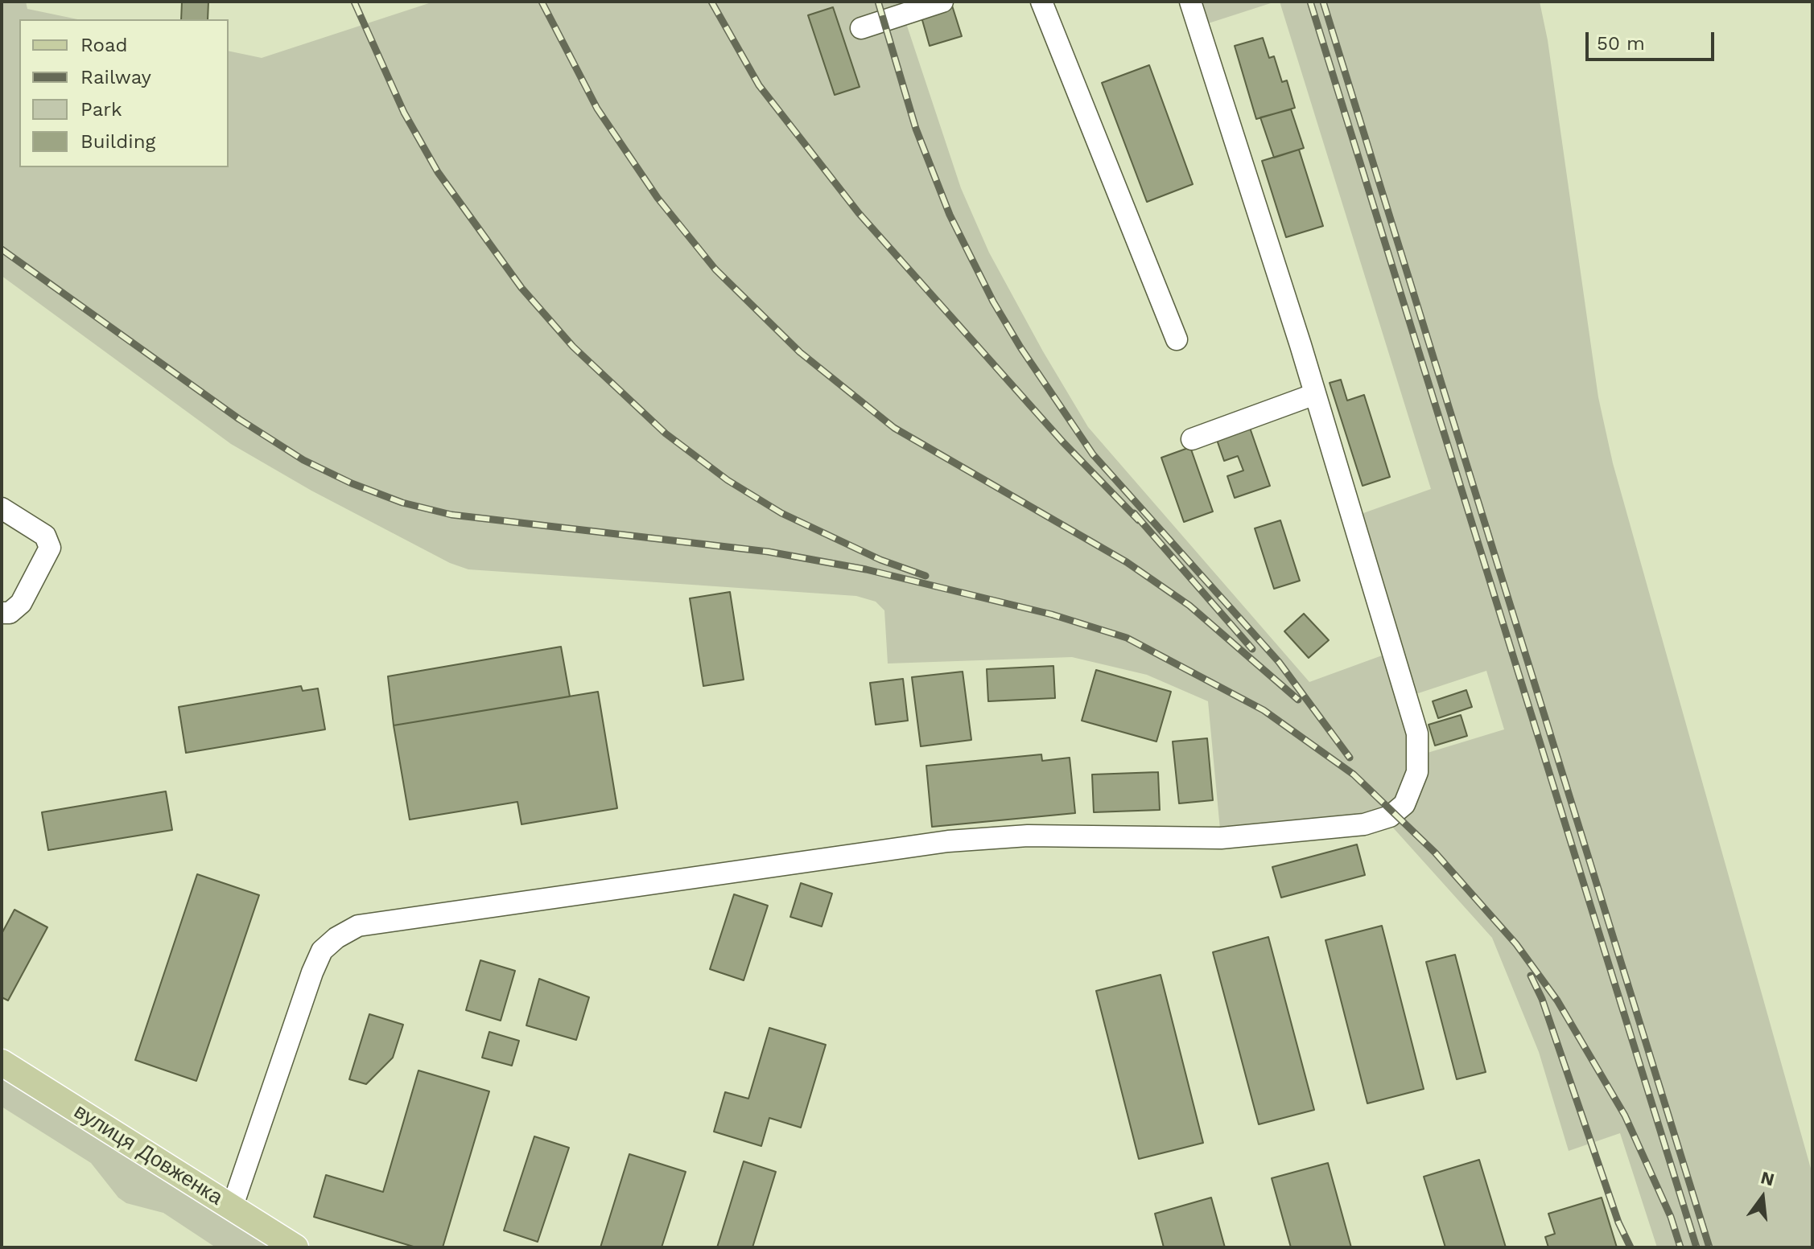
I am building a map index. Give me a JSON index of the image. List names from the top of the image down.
{
  "streets": {
    "main road": ["вулиця Довженка"]
  },
  "legend": [
    "Road",
    "Railway",
    "Park",
    "Building"
  ],
  "scale_bar": "50 m",
  "north": "top"
}
